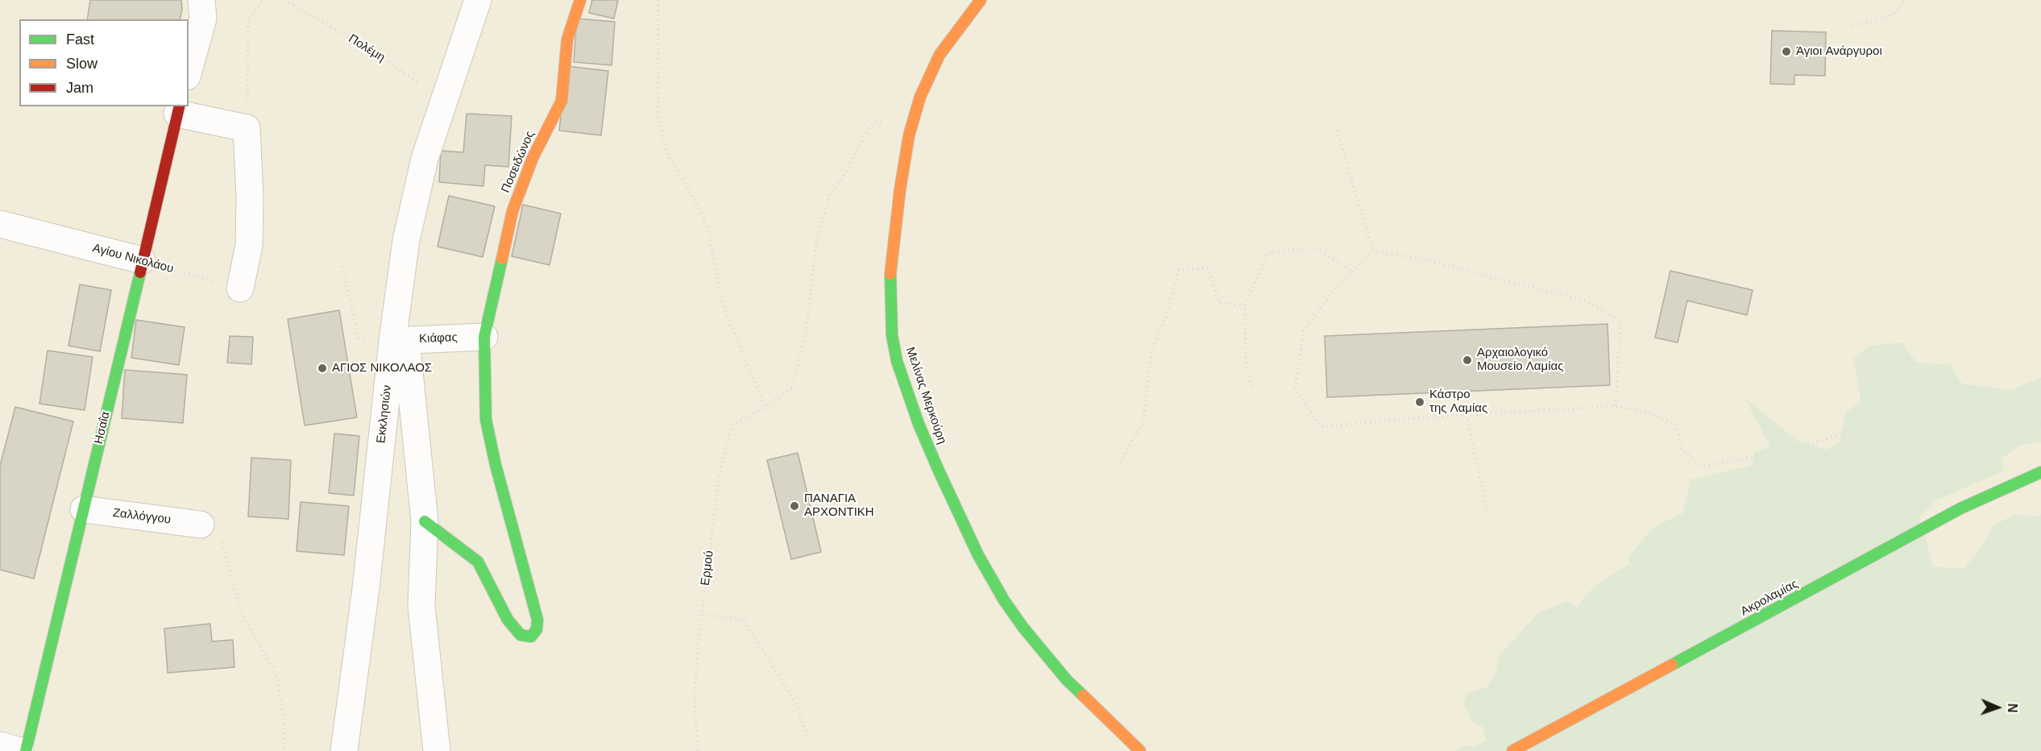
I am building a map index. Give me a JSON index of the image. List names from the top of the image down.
{
  "streets": {
    "street": [
      "Ποσειδώνος",
      "Αγίου Νικολάου",
      "Κιάφας",
      "Μελίνας Μερκούρη",
      "Εκκλησιών",
      "Ησαΐα",
      "Ζαλλόγγου",
      "Ακρολαμίας"
    ],
    "path": ["Πολέμη", "Ερμού"]
  },
  "crossings": [
    ["Πολέμη", "Εκκλησιών"],
    ["Ποσειδώνος", "Κιάφας"],
    ["Αγίου Νικολάου", "Ησαΐα"],
    ["Κιάφας", "Εκκλησιών"],
    ["Μελίνας Μερκούρη", "Ερμού"],
    ["Ησαΐα", "Ζαλλόγγου"]
  ],
  "places": [
    "Άγιοι Ανάργυροι",
    "Αρχαιολογικό Μουσείο Λαμίας",
    "ΑΓΙΟΣ ΝΙΚΟΛΑΟΣ",
    "Κάστρο της Λαμίας",
    "ΠΑΝΑΓΙΑ ΑΡΧΟΝΤΙΚΗ"
  ],
  "legend": ["Fast", "Slow", "Jam"],
  "north": "right"
}
